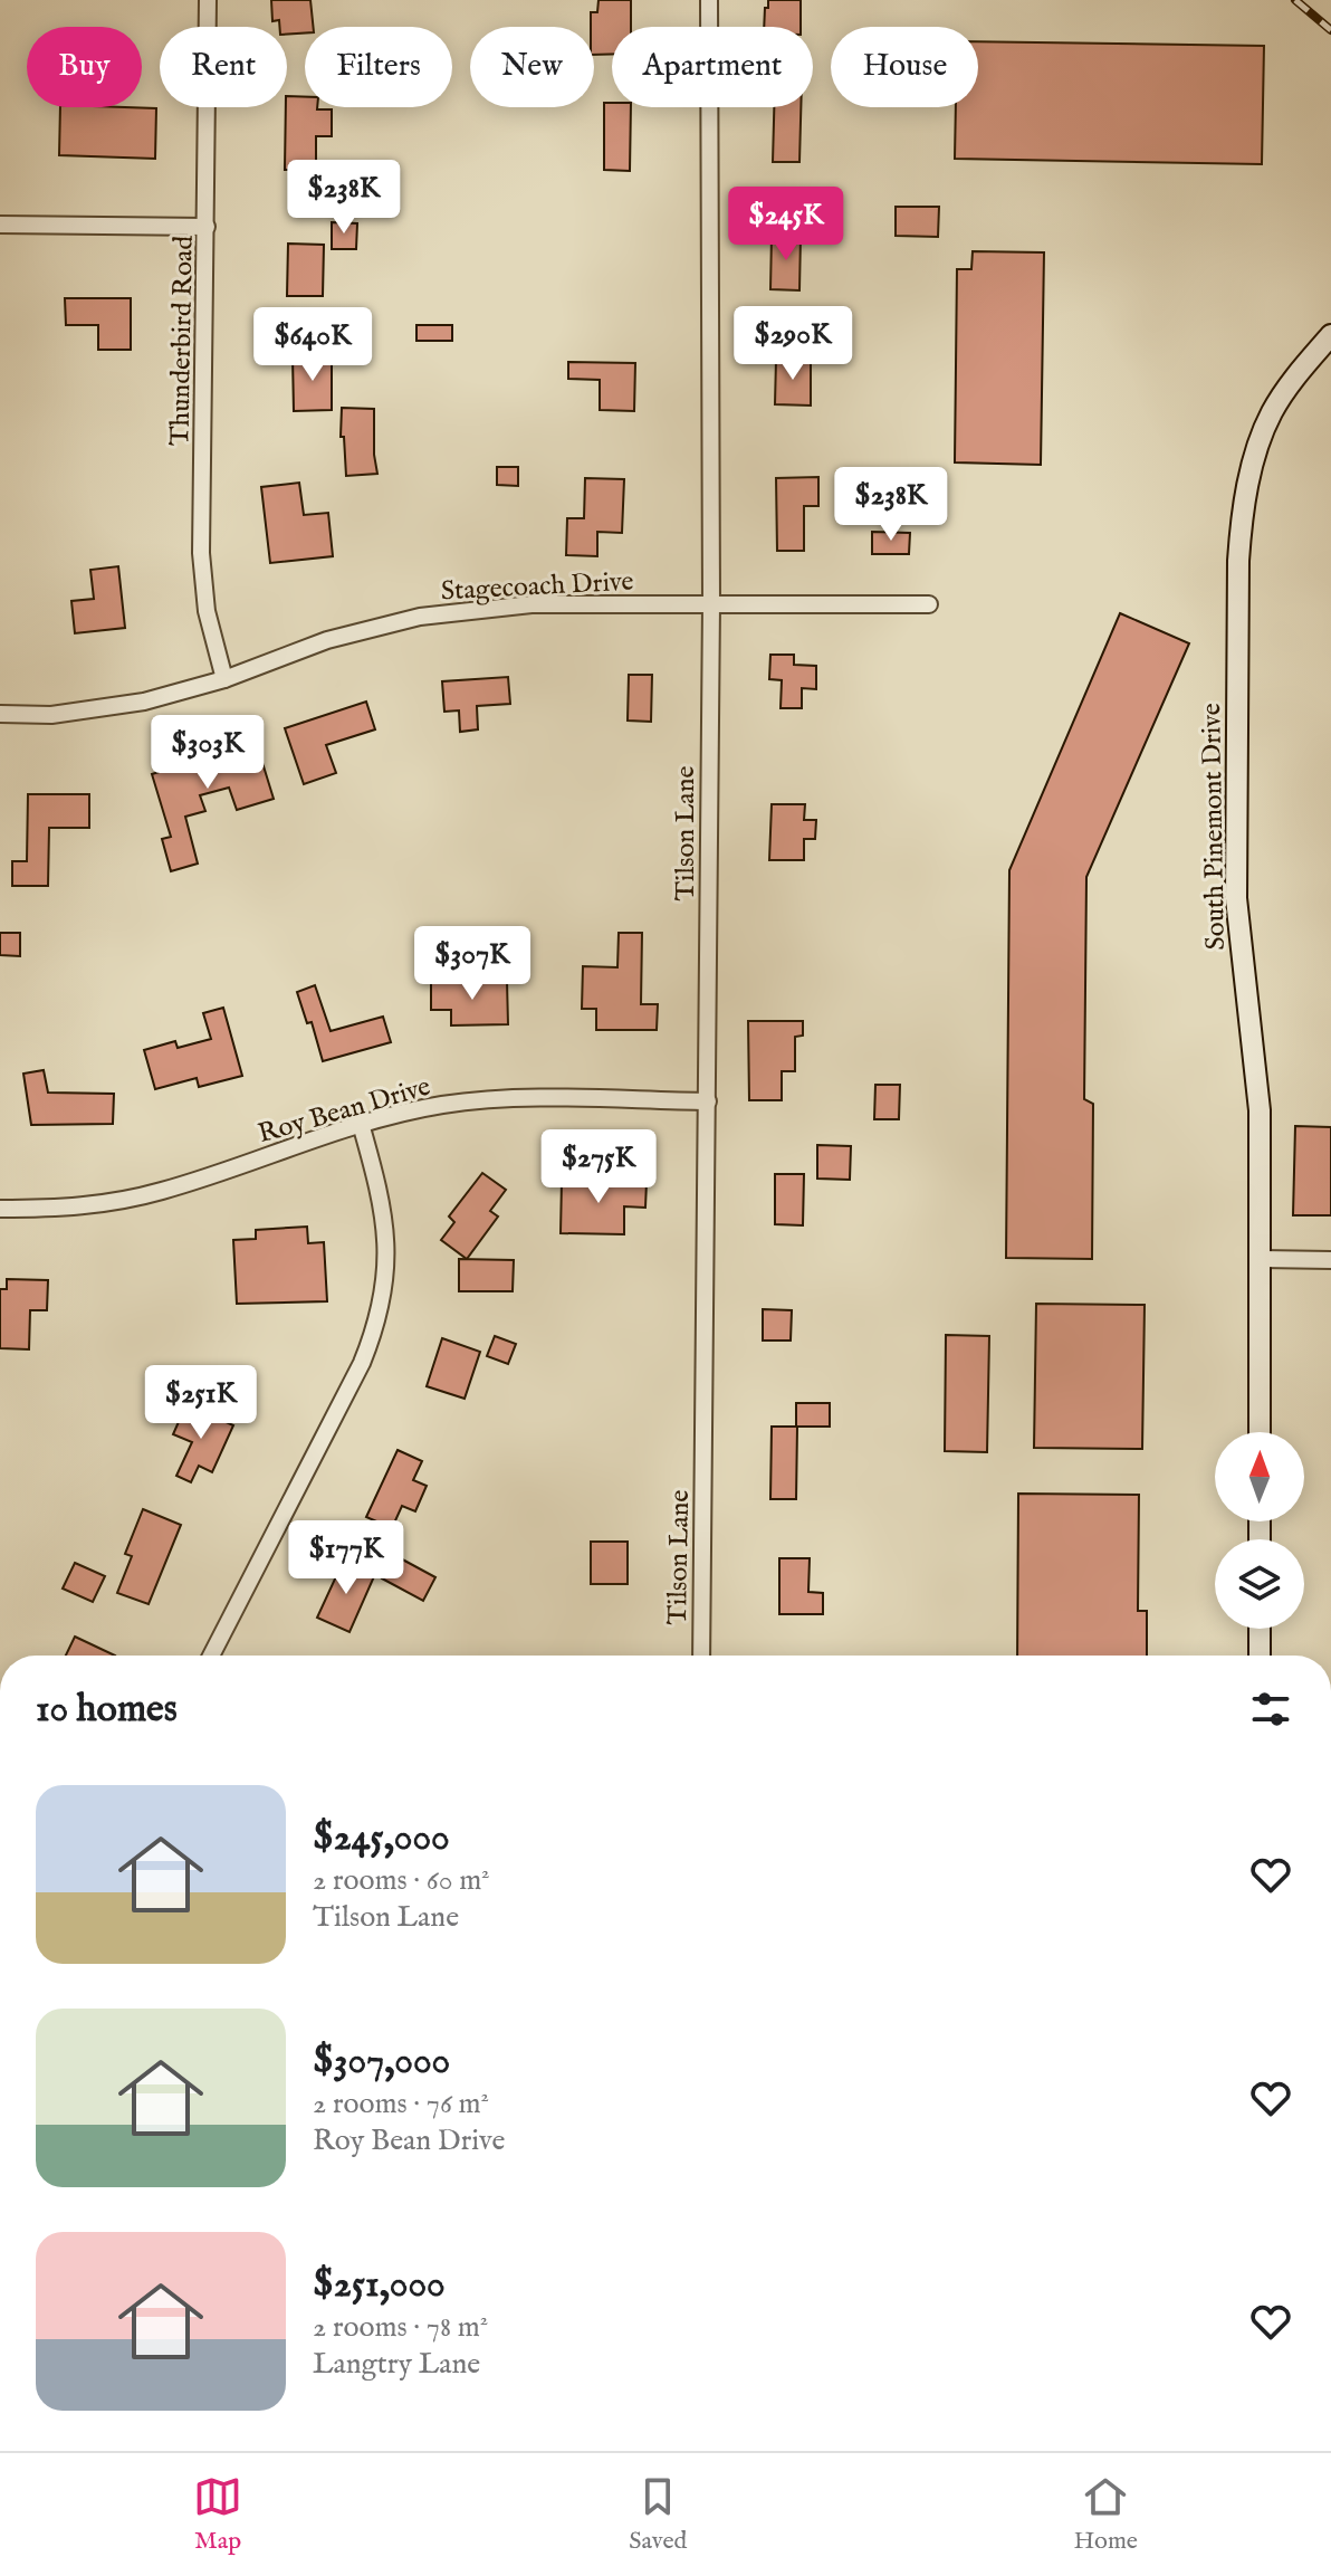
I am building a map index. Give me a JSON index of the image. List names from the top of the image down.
{
  "streets": {
    "street": [
      "Thunderbird Road",
      "Stagecoach Drive",
      "South Pinemont Drive",
      "Tilson Lane",
      "Roy Bean Drive"
    ]
  },
  "crossings": [
    ["Thunderbird Road", "Stagecoach Drive"],
    ["Stagecoach Drive", "Tilson Lane"],
    ["Tilson Lane", "Roy Bean Drive"]
  ],
  "north": "top",
  "page": {
    "chip": [
      "Buy",
      "Rent",
      "Filters",
      "New",
      "Apartment",
      "House"
    ],
    "price": [
      "$238K",
      "$245K",
      "$290K",
      "$640K",
      "$238K",
      "$303K",
      "$307K",
      "$275K",
      "$251K",
      "$177K"
    ],
    "heading": "10 homes",
    "list": [
      {
        "name": "$245,000",
        "note": "2 rooms · 60 m² · Tilson Lane"
      },
      {
        "name": "$307,000",
        "note": "2 rooms · 76 m² · Roy Bean Drive"
      },
      {
        "name": "$251,000",
        "note": "2 rooms · 78 m² · Langtry Lane"
      }
    ],
    "tabs": ["Map", "Saved", "Home"]
  }
}
